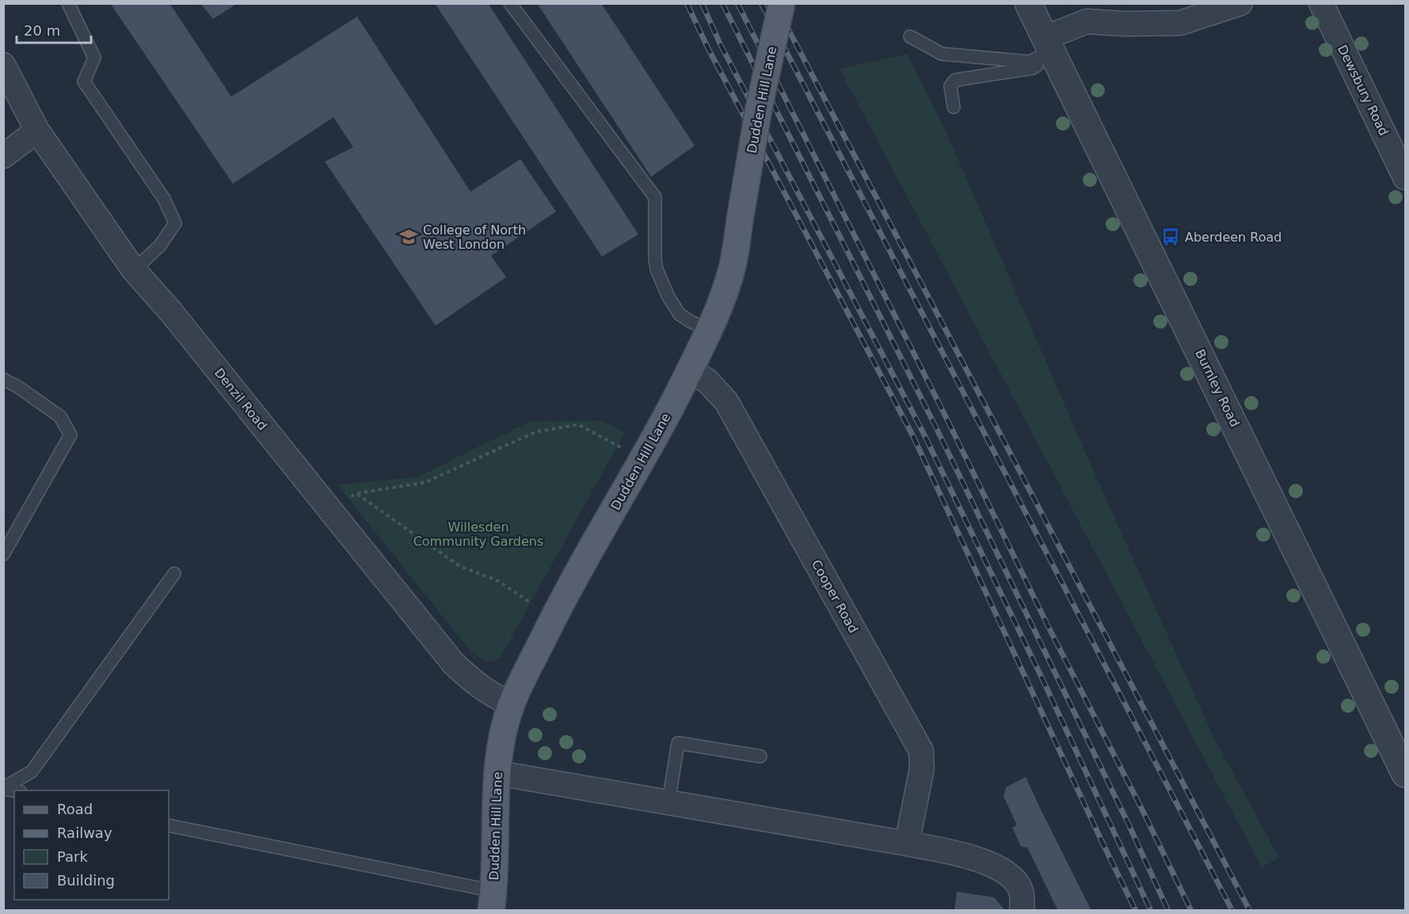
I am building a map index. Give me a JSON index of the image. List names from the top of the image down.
{
  "streets": {
    "main road": ["Dudden Hill Lane"],
    "street": [
      "Dewsbury Road",
      "Burnley Road",
      "Denzil Road",
      "Cooper Road"
    ]
  },
  "crossings": [
    ["Dudden Hill Lane", "Denzil Road"],
    ["Dudden Hill Lane", "Cooper Road"]
  ],
  "parks": ["Willesden Community Gardens"],
  "places": {
    "school or university": ["College of North West London"],
    "bus stop": ["Aberdeen Road"]
  },
  "legend": [
    "Road",
    "Railway",
    "Park",
    "Building"
  ],
  "scale_bar": "20 m"
}
